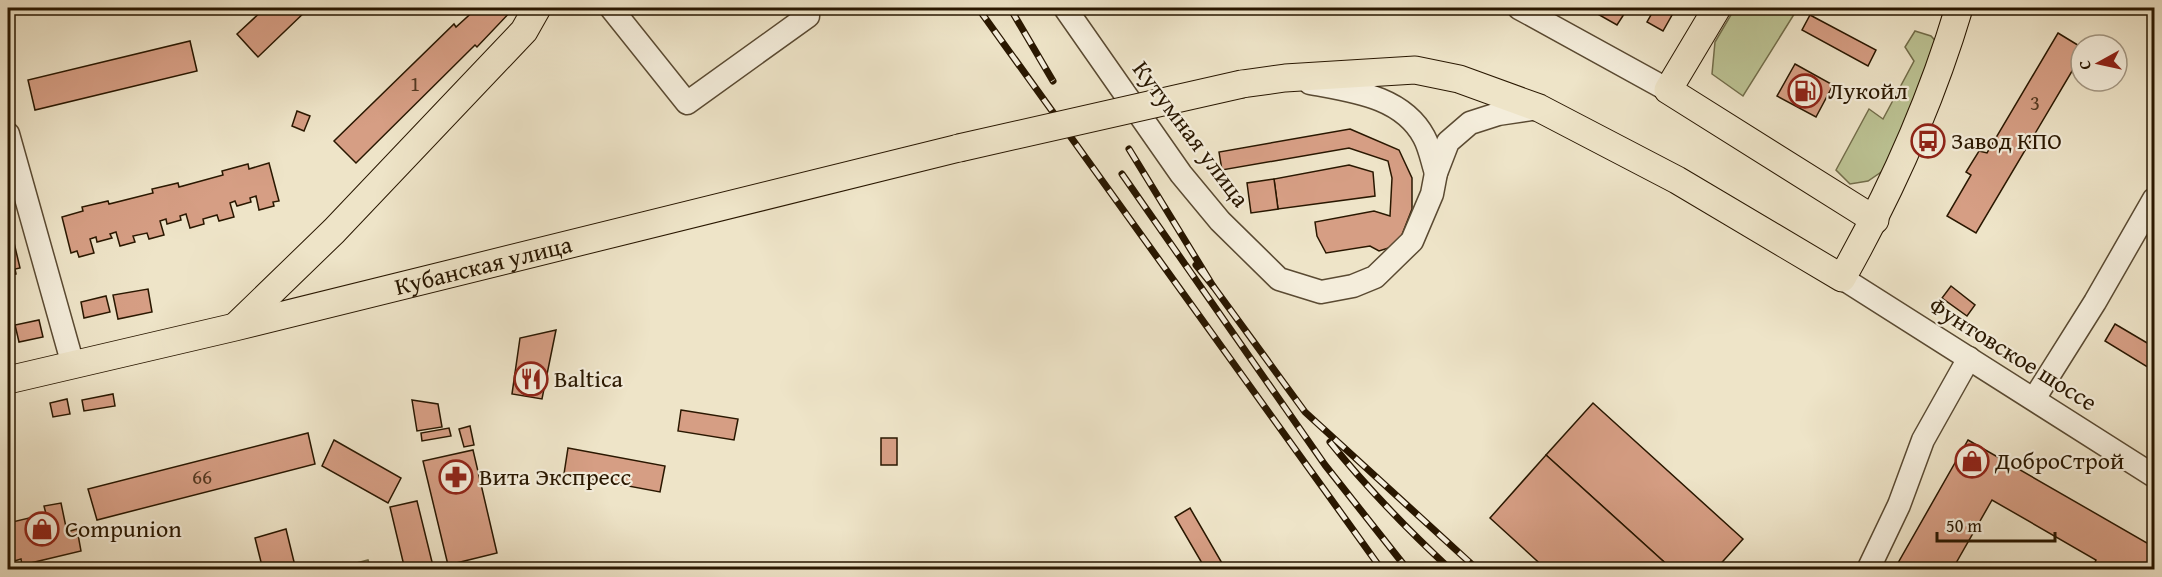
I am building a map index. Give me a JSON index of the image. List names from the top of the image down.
{
  "streets": {
    "main road": ["Кубанская улица"],
    "street": ["Кутумная улица", "Фунтовское шоссе"]
  },
  "crossings": [
    ["Кубанская улица", "Фунтовское шоссе"]
  ],
  "places": {
    "fuel station": ["Лукойл"],
    "bus stop": ["Завод КПО"],
    "restaurant": ["Baltica"],
    "shop": ["ДоброСтрой", "Compunion"],
    "pharmacy": ["Вита Экспресс"]
  },
  "house_numbers": ["1", "3", "66"],
  "scale_bar": "50 m",
  "north": "left"
}
